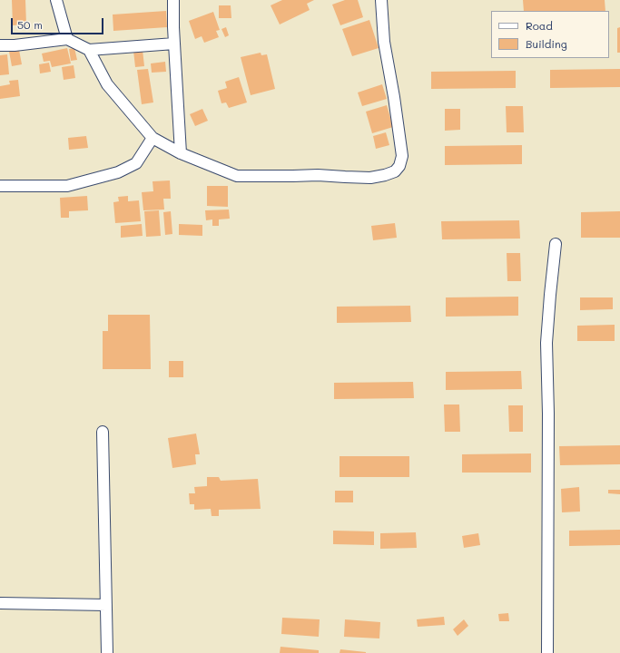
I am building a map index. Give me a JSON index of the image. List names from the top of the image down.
{
  "legend": ["Road", "Building"],
  "scale_bar": "50 m"
}
